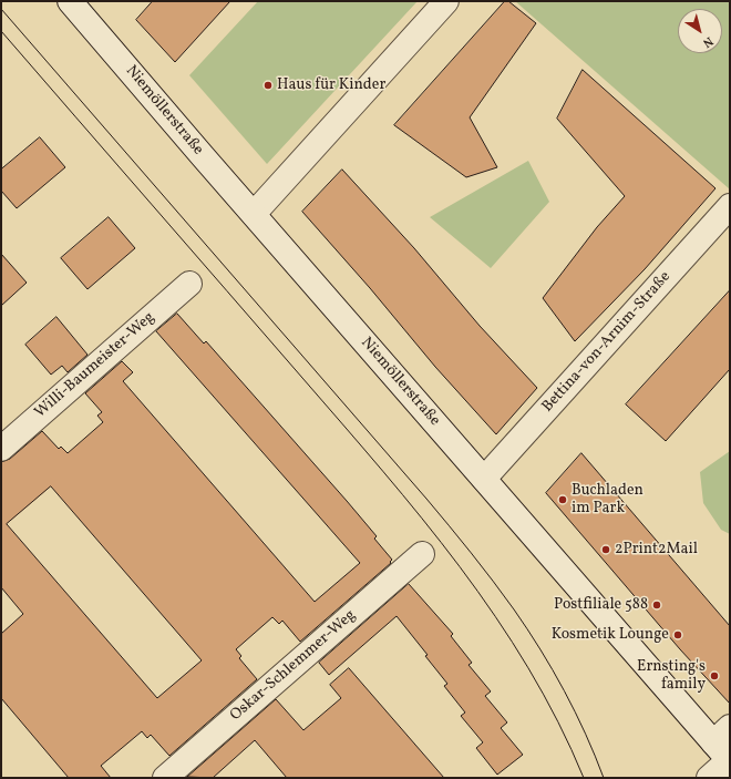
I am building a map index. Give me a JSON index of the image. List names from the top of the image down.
{
  "streets": {
    "street": [
      "Niemöllerstraße",
      "Bettina-von-Arnim-Straße",
      "Willi-Baumeister-Weg",
      "Oskar-Schlemmer-Weg"
    ]
  },
  "crossings": [
    ["Niemöllerstraße", "Bettina-von-Arnim-Straße"]
  ],
  "places": [
    "Haus für Kinder",
    "Buchladen im Park",
    "2Print2Mail",
    "Postfiliale 588",
    "Kosmetik Lounge",
    "Ernsting's family"
  ],
  "north": "bottom right"
}
